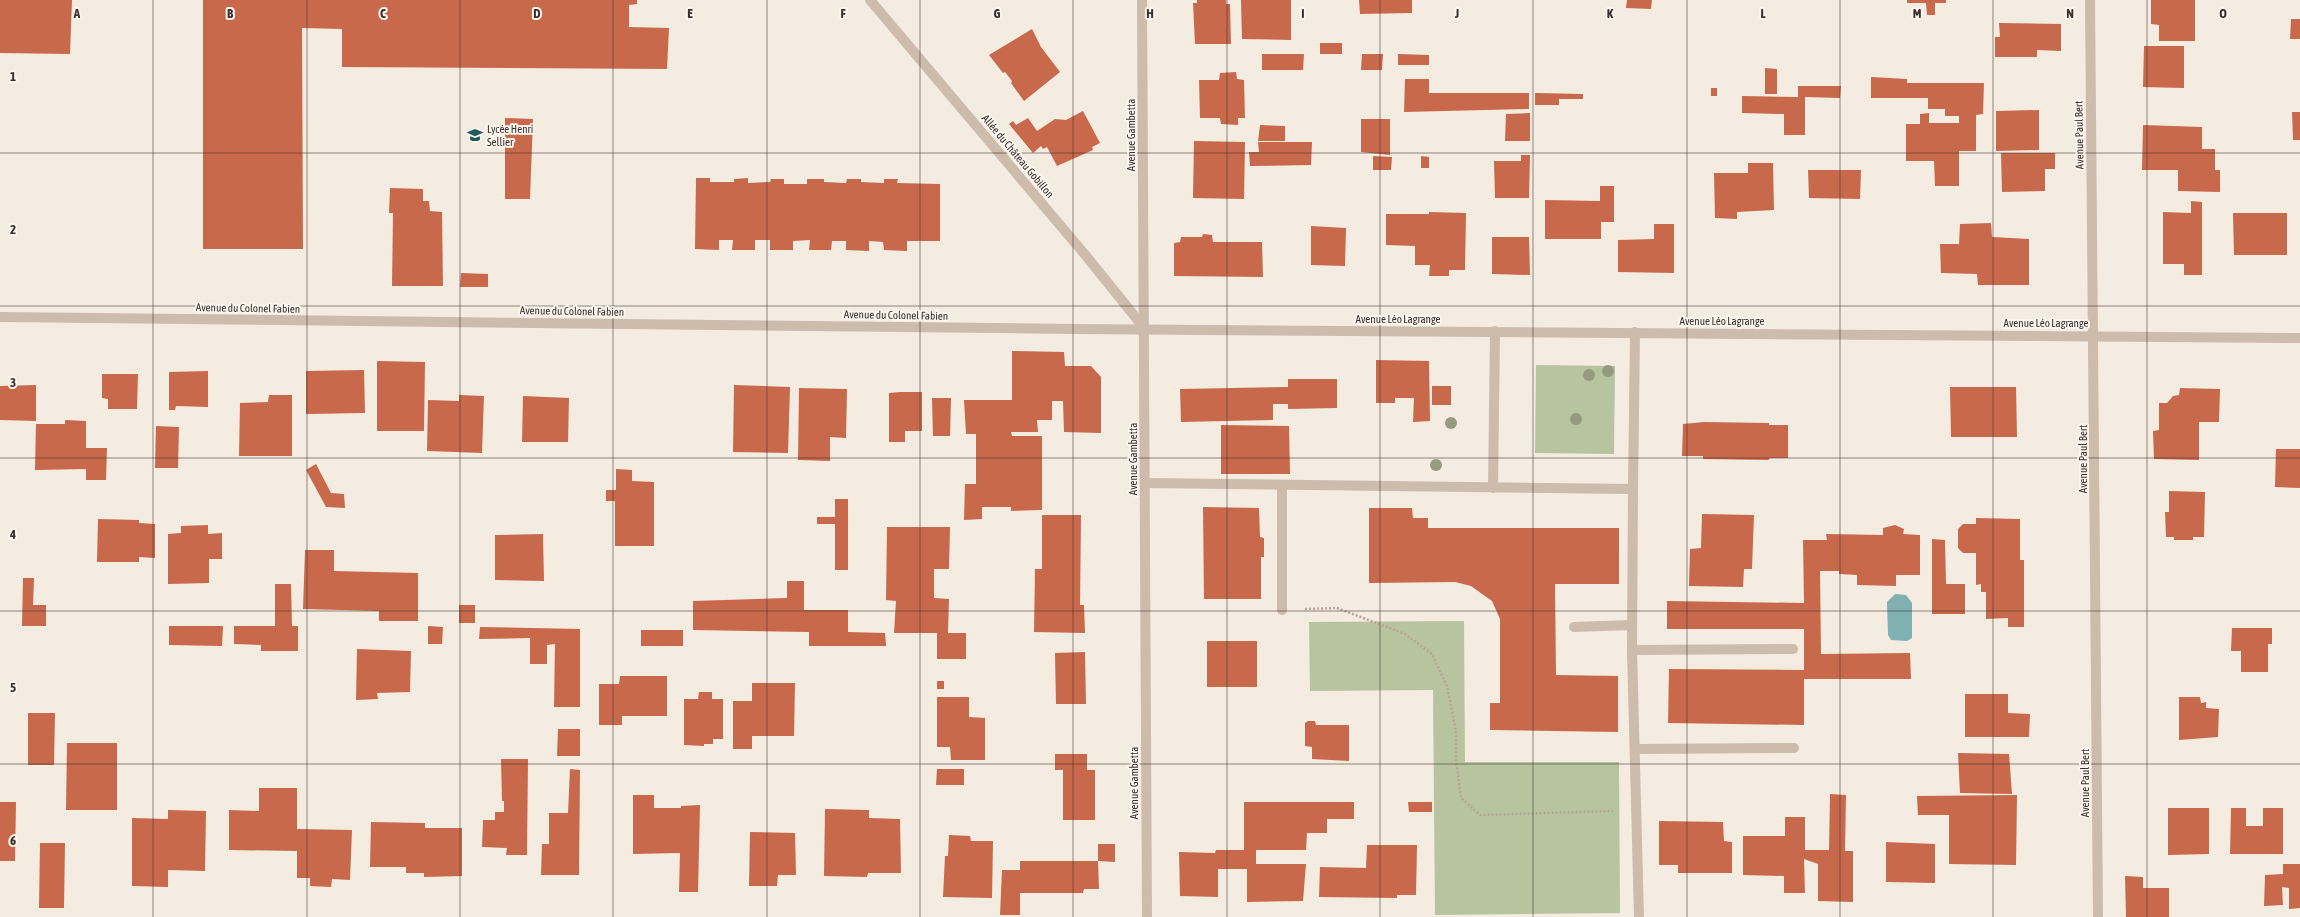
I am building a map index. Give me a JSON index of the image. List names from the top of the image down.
{
  "streets": {
    "street": [
      "Avenue Gambetta",
      "Avenue Paul Bert",
      "Allée du Château Gobillon",
      "Avenue du Colonel Fabien",
      "Avenue Léo Lagrange"
    ]
  },
  "crossings": [
    ["Avenue Gambetta", "Allée du Château Gobillon"],
    ["Avenue Gambetta", "Avenue du Colonel Fabien"],
    ["Avenue Gambetta", "Avenue Léo Lagrange"],
    ["Avenue Paul Bert", "Avenue Léo Lagrange"],
    ["Allée du Château Gobillon", "Avenue du Colonel Fabien"],
    ["Allée du Château Gobillon", "Avenue Léo Lagrange"],
    ["Avenue du Colonel Fabien", "Avenue Léo Lagrange"]
  ],
  "places": {
    "school or university": ["Lycée Henri Sellier"]
  },
  "grid": {
    "columns": [
      "A",
      "B",
      "C",
      "D",
      "E",
      "F",
      "G",
      "H",
      "I",
      "J",
      "K",
      "L",
      "M",
      "N",
      "O"
    ],
    "rows": [
      "1",
      "2",
      "3",
      "4",
      "5",
      "6"
    ]
  }
}
